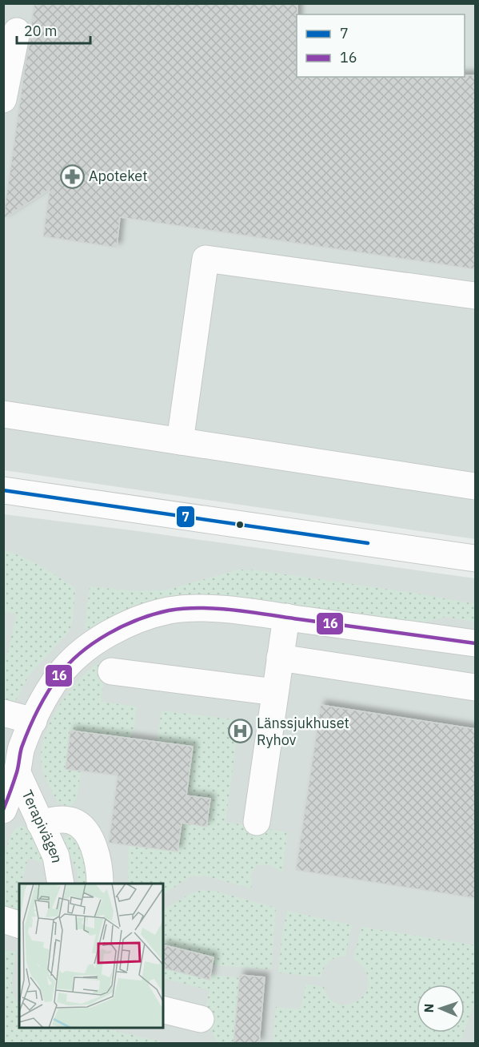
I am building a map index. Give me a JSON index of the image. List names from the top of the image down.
{
  "streets": {
    "street": ["Terapivägen"]
  },
  "places": {
    "pharmacy": ["Apoteket"],
    "hospital": ["Länssjukhuset Ryhov"]
  },
  "lines": ["transit line 7", "transit line 16"],
  "legend": ["7", "16"],
  "scale_bar": "20 m",
  "north": "left"
}
